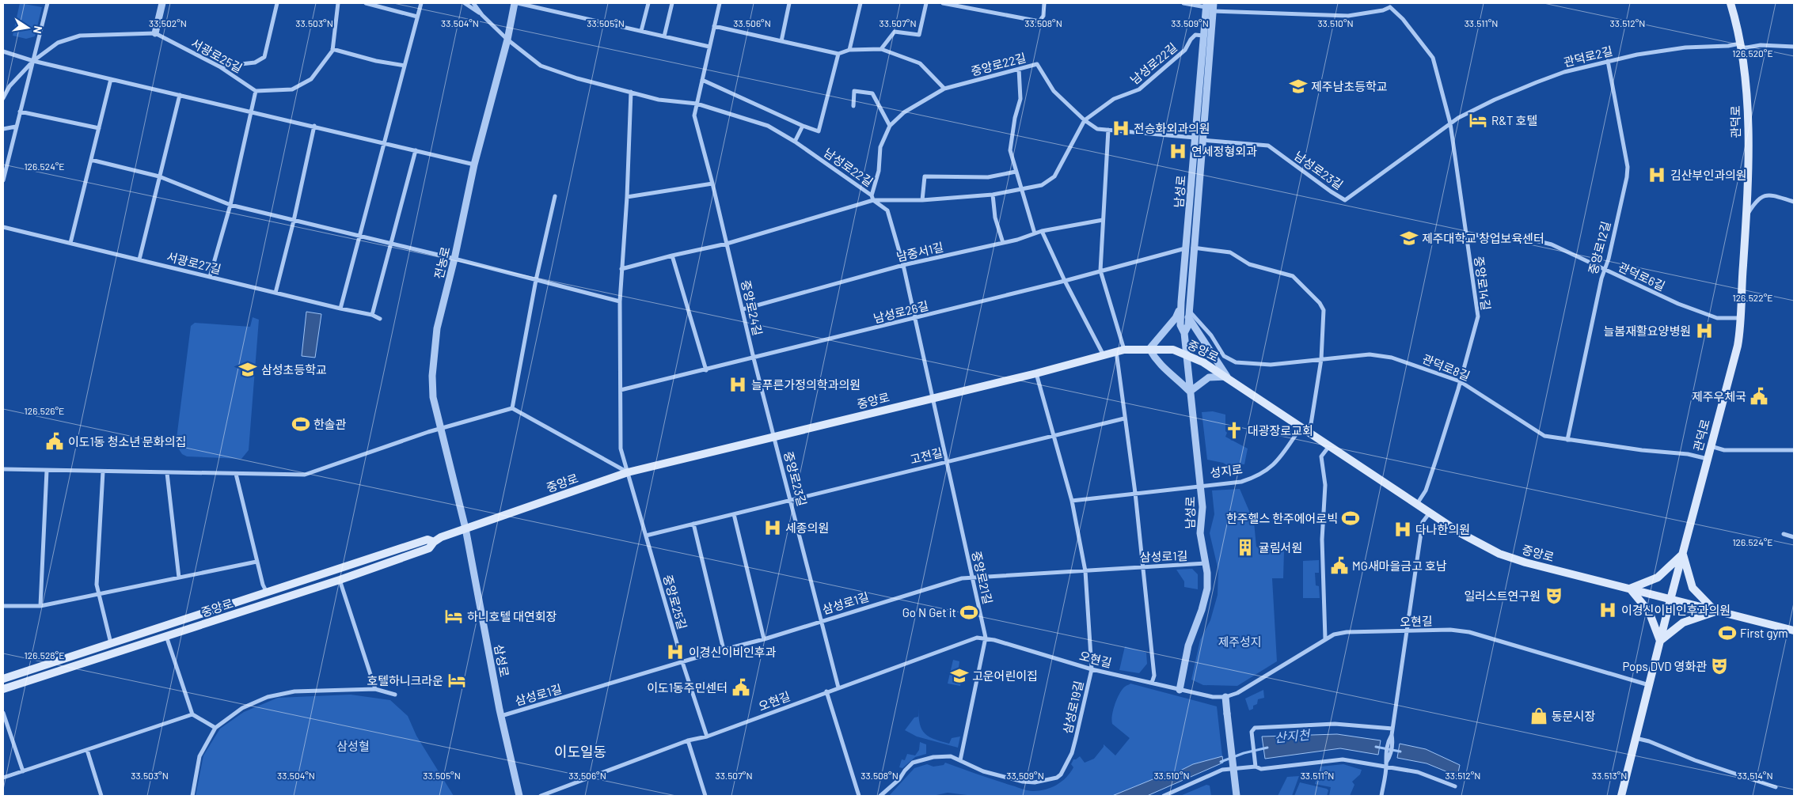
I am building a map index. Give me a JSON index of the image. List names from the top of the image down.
{
  "streets": {
    "main road": ["관덕로", "중앙로"],
    "street": [
      "서광로25길",
      "관덕로2길",
      "남성로22길",
      "중앙로22길",
      "남성로23길",
      "남성로",
      "중앙로12길",
      "남중서1길",
      "서광로27길",
      "전농로",
      "관덕로6길",
      "중앙로14길",
      "중앙로24길",
      "남성로26길",
      "관덕로8길",
      "고전길",
      "성지로",
      "중앙로23길",
      "삼성로1길",
      "중앙로21길",
      "중앙로25길",
      "오현길",
      "삼성로",
      "삼성로19길"
    ]
  },
  "crossings": [
    ["관덕로2길", "관덕로"],
    ["관덕로2길", "남성로23길"],
    ["관덕로2길", "중앙로12길"],
    ["관덕로2길", "중앙로14길"],
    ["남성로22길", "중앙로22길"],
    ["남성로22길", "남성로"],
    ["남성로22길", "전농로"],
    ["남성로22길", "중앙로24길"],
    ["남성로22길", "중앙로25길"],
    ["중앙로22길", "남성로"],
    ["관덕로", "관덕로6길"],
    ["관덕로", "중앙로"],
    ["관덕로", "관덕로8길"],
    ["관덕로", "오현길"],
    ["남성로23길", "남성로"],
    ["남성로23길", "중앙로14길"],
    ["남성로", "남성로26길"],
    ["남성로", "중앙로"],
    ["남성로", "관덕로8길"],
    ["남성로", "성지로"],
    ["남성로", "삼성로1길"],
    ["남성로", "오현길"],
    ["중앙로12길", "관덕로6길"],
    ["중앙로12길", "관덕로8길"],
    ["남중서1길", "중앙로24길"],
    ["전농로", "중앙로"],
    ["전농로", "삼성로"],
    ["관덕로6길", "중앙로14길"],
    ["중앙로14길", "중앙로"],
    ["중앙로14길", "관덕로8길"],
    ["중앙로24길", "남성로26길"],
    ["중앙로24길", "중앙로"],
    ["중앙로24길", "중앙로23길"],
    ["남성로26길", "중앙로25길"],
    ["중앙로", "성지로"],
    ["중앙로", "중앙로23길"],
    ["중앙로", "중앙로21길"],
    ["중앙로", "중앙로25길"],
    ["중앙로", "삼성로"],
    ["중앙로", "삼성로19길"],
    ["고전길", "중앙로23길"],
    ["고전길", "중앙로21길"],
    ["고전길", "중앙로25길"],
    ["고전길", "삼성로19길"],
    ["성지로", "삼성로19길"],
    ["중앙로23길", "삼성로1길"],
    ["중앙로23길", "오현길"],
    ["삼성로1길", "중앙로21길"],
    ["삼성로1길", "중앙로25길"],
    ["삼성로1길", "삼성로"],
    ["삼성로1길", "삼성로19길"],
    ["중앙로21길", "오현길"],
    ["중앙로21길", "삼성로19길"],
    ["중앙로25길", "오현길"],
    ["오현길", "삼성로19길"]
  ],
  "districts": ["이도일동"],
  "water": ["산지천"],
  "parks": ["제주성지", "삼성혈"],
  "places": {
    "school or university": [
      "제주남초등학교",
      "제주대학교 창업보육센터",
      "삼성초등학교",
      "고운어린이집"
    ],
    "hotel": ["R&T 호텔", "하니호텔 대연회장", "호텔하니크라운"],
    "hospital": [
      "전승화외과의원",
      "연세정형외과",
      "김산부인과의원",
      "늘봄재활요양병원",
      "늘푸른가정의학과의원",
      "세종의원",
      "다나한의원",
      "이경신이비인후과의원",
      "이경신이비인후과"
    ],
    "public building": [
      "제주우체국",
      "이도1동 청소년 문화의집",
      "MG새마을금고 호남",
      "이도1동주민센터"
    ],
    "sports": [
      "한솔관",
      "한주헬스 한주에어로빅",
      "Go N Get it",
      "First gym"
    ],
    "church": ["대광장로교회"],
    "building": ["귤림서원"],
    "theatre": ["일러스트연구원", "Pops DVD 영화관"],
    "shop": ["동문시장"]
  },
  "north": "right",
  "coordinates": [
    "33.502°N",
    "33.503°N",
    "33.504°N",
    "33.505°N",
    "33.506°N",
    "33.507°N",
    "33.508°N",
    "33.509°N",
    "33.510°N",
    "33.511°N",
    "33.512°N",
    "126.520°E",
    "126.524°E",
    "126.522°E",
    "126.526°E",
    "126.528°E",
    "33.513°N",
    "33.514°N"
  ]
}
